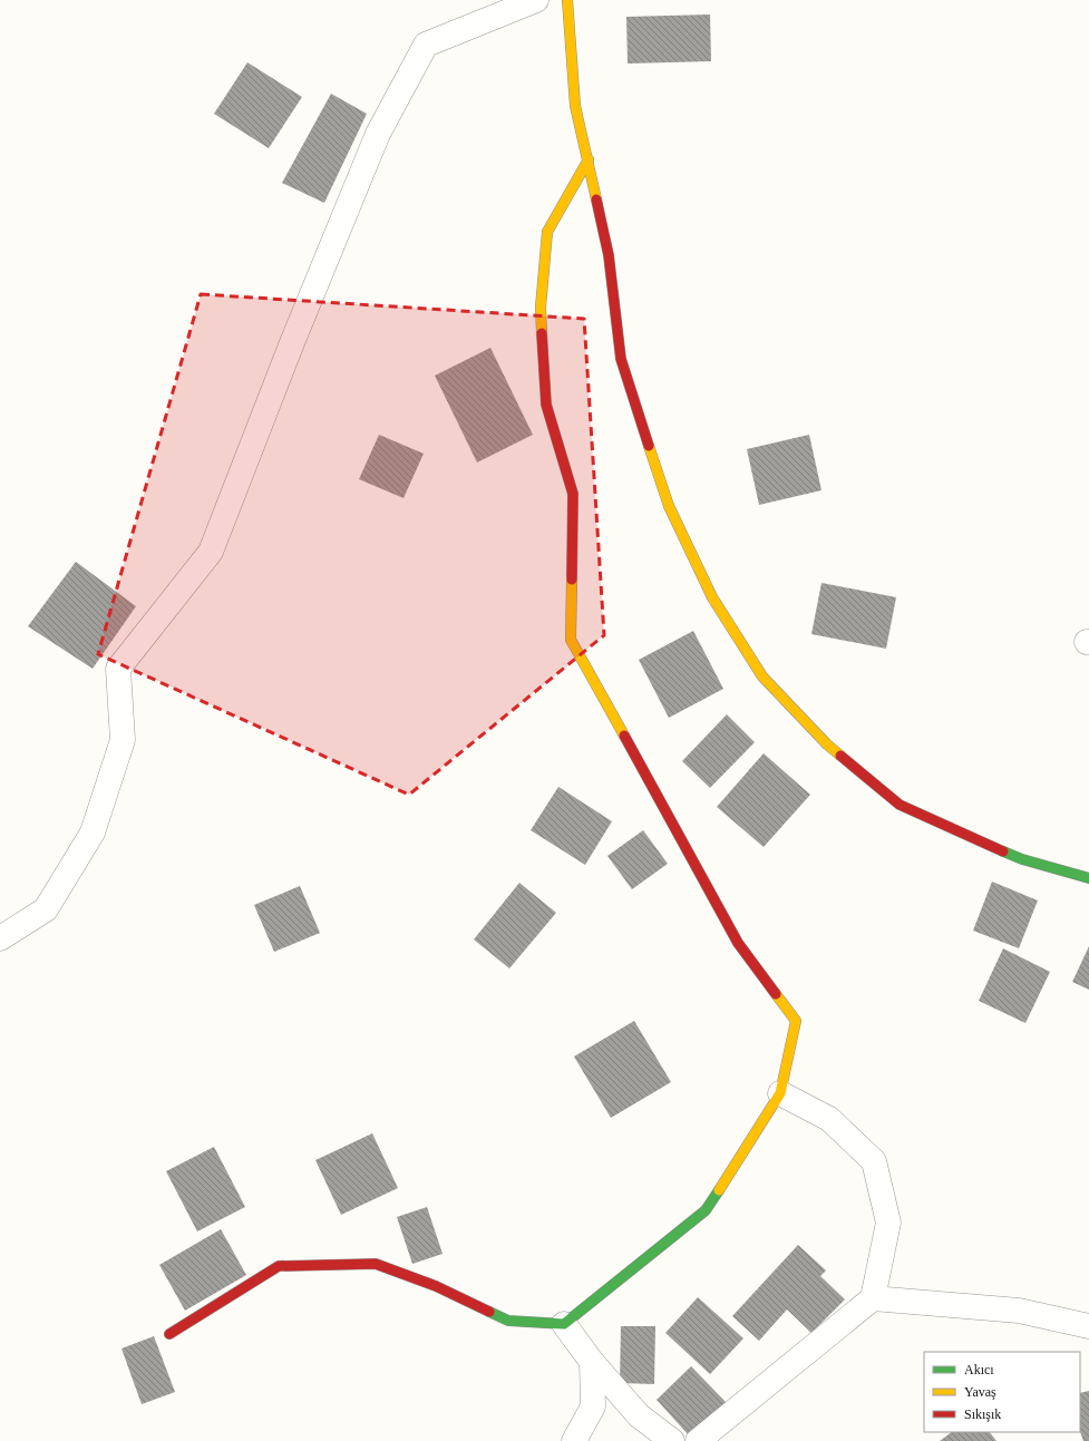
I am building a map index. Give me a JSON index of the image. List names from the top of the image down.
{
  "legend": ["Akıcı", "Yavaş", "Sıkışık"]
}
